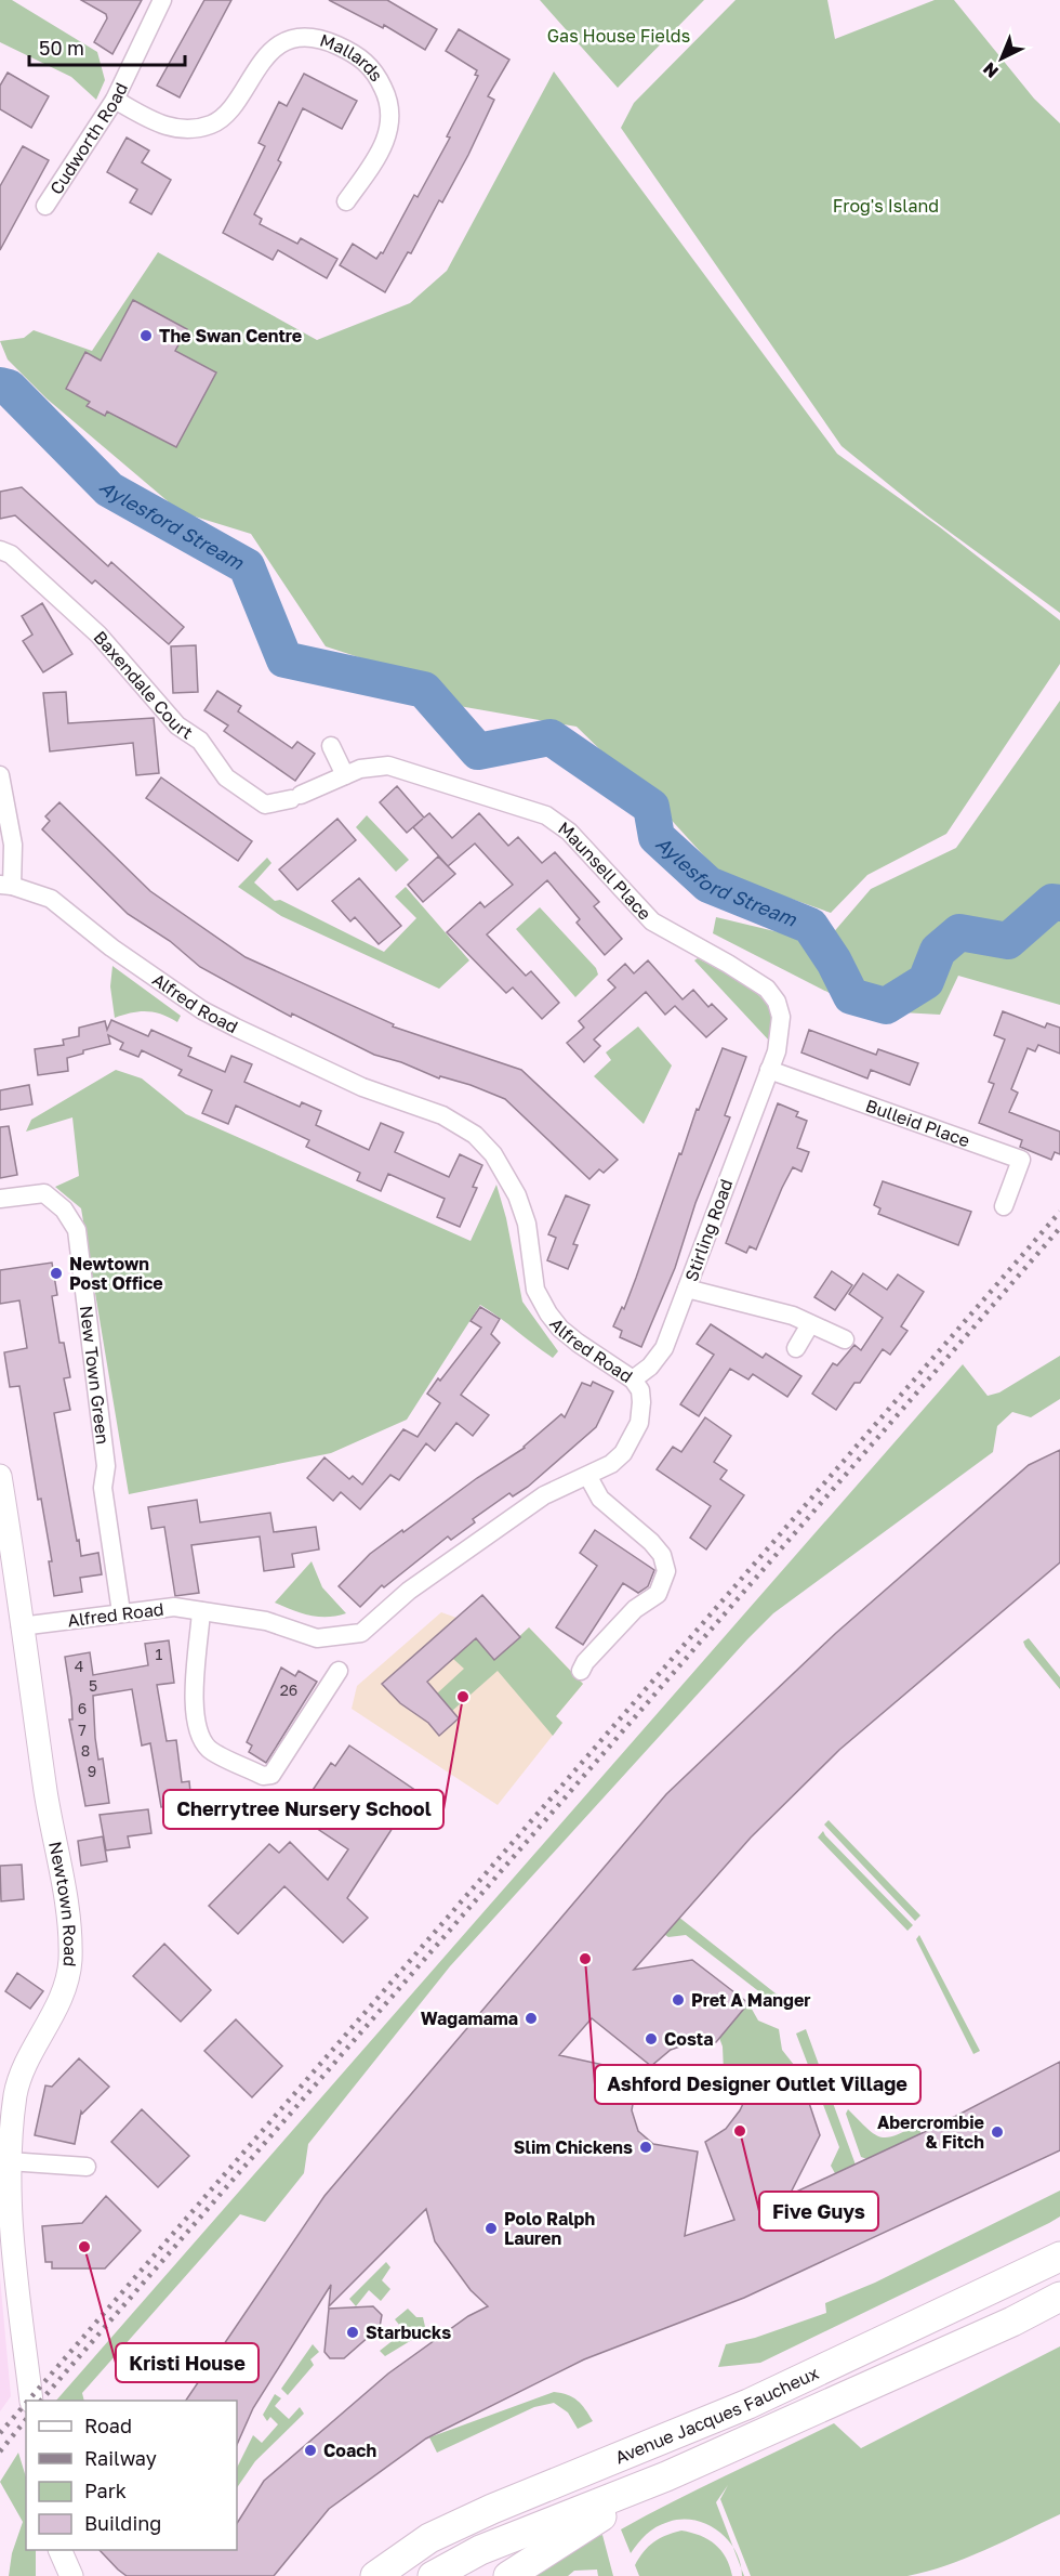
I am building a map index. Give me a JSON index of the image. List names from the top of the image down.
{
  "streets": {
    "main road": ["Avenue Jacques Faucheux"],
    "street": [
      "Mallards",
      "Cudworth Road",
      "Baxendale Court",
      "Maunsell Place",
      "Alfred Road",
      "Bulleid Place",
      "Stirling Road",
      "New Town Green",
      "Newtown Road"
    ]
  },
  "crossings": [
    ["Mallards", "Cudworth Road"],
    ["Baxendale Court", "Maunsell Place"],
    ["Maunsell Place", "Bulleid Place"],
    ["Maunsell Place", "Stirling Road"],
    ["Alfred Road", "Stirling Road"],
    ["Alfred Road", "New Town Green"],
    ["Alfred Road", "Newtown Road"],
    ["Bulleid Place", "Stirling Road"]
  ],
  "water": ["Aylesford Stream"],
  "parks": ["Gas House Fields", "Frog's Island"],
  "places": [
    "The Swan Centre",
    "Newtown Post Office",
    "Cherrytree Nursery School",
    "Ashford Designer Outlet Village",
    "Pret A Manger",
    "Wagamama",
    "Costa",
    "Five Guys",
    "Abercrombie & Fitch",
    "Slim Chickens",
    "Polo Ralph Lauren",
    "Kristi House",
    "Starbucks",
    "Coach"
  ],
  "house_numbers": [
    "1",
    "4",
    "5",
    "26",
    "6",
    "7",
    "8",
    "9"
  ],
  "legend": [
    "Road",
    "Railway",
    "Park",
    "Building"
  ],
  "scale_bar": "50 m",
  "north": "bottom left"
}
